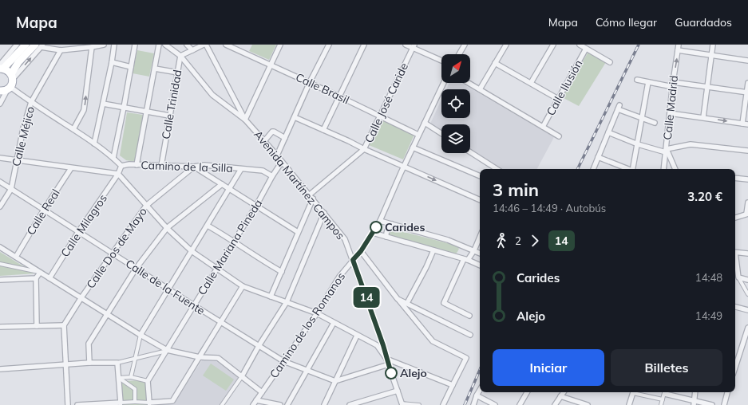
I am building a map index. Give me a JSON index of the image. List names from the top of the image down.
{
  "streets": {
    "street": [
      "Calle Ilusión",
      "Calle Brasil",
      "Calle José Caride",
      "Calle Trinidad",
      "Calle Madrid",
      "Calle Méjico",
      "Camino de la Silla",
      "Avenida Martínez Campos",
      "Calle Real",
      "Calle Milagros",
      "Calle Mariana Pineda",
      "Calle Dos de Mayo",
      "Calle de la Fuente",
      "Camino de los Romanos"
    ]
  },
  "crossings": [
    ["Calle Brasil", "Calle José Caride"],
    ["Calle Brasil", "Camino de los Romanos"],
    ["Calle José Caride", "Avenida Martínez Campos"],
    ["Calle Trinidad", "Camino de la Silla"],
    ["Calle Méjico", "Calle de la Fuente"],
    ["Camino de la Silla", "Calle Milagros"],
    ["Camino de la Silla", "Calle Mariana Pineda"],
    ["Camino de la Silla", "Calle Dos de Mayo"],
    ["Avenida Martínez Campos", "Camino de los Romanos"],
    ["Calle Real", "Calle de la Fuente"],
    ["Calle Milagros", "Calle de la Fuente"],
    ["Calle Mariana Pineda", "Calle de la Fuente"],
    ["Calle Dos de Mayo", "Calle de la Fuente"],
    ["Calle de la Fuente", "Camino de los Romanos"]
  ],
  "places": ["Carides", "Alejo"],
  "lines": ["bus line 14"],
  "north": "top right",
  "page": {
    "header": "Mapa",
    "nav": ["Mapa", "Cómo llegar", "Guardados"],
    "on_map": "14",
    "heading": ["3 min", "14:46 – 14:49 · Autobús", "3.20 €"],
    "legs": ["2", "14"],
    "list": [
      {
        "name": "Carides",
        "value": "14:48"
      },
      {
        "name": "Alejo",
        "value": "14:49"
      }
    ],
    "buttons": ["Iniciar", "Billetes"]
  }
}
